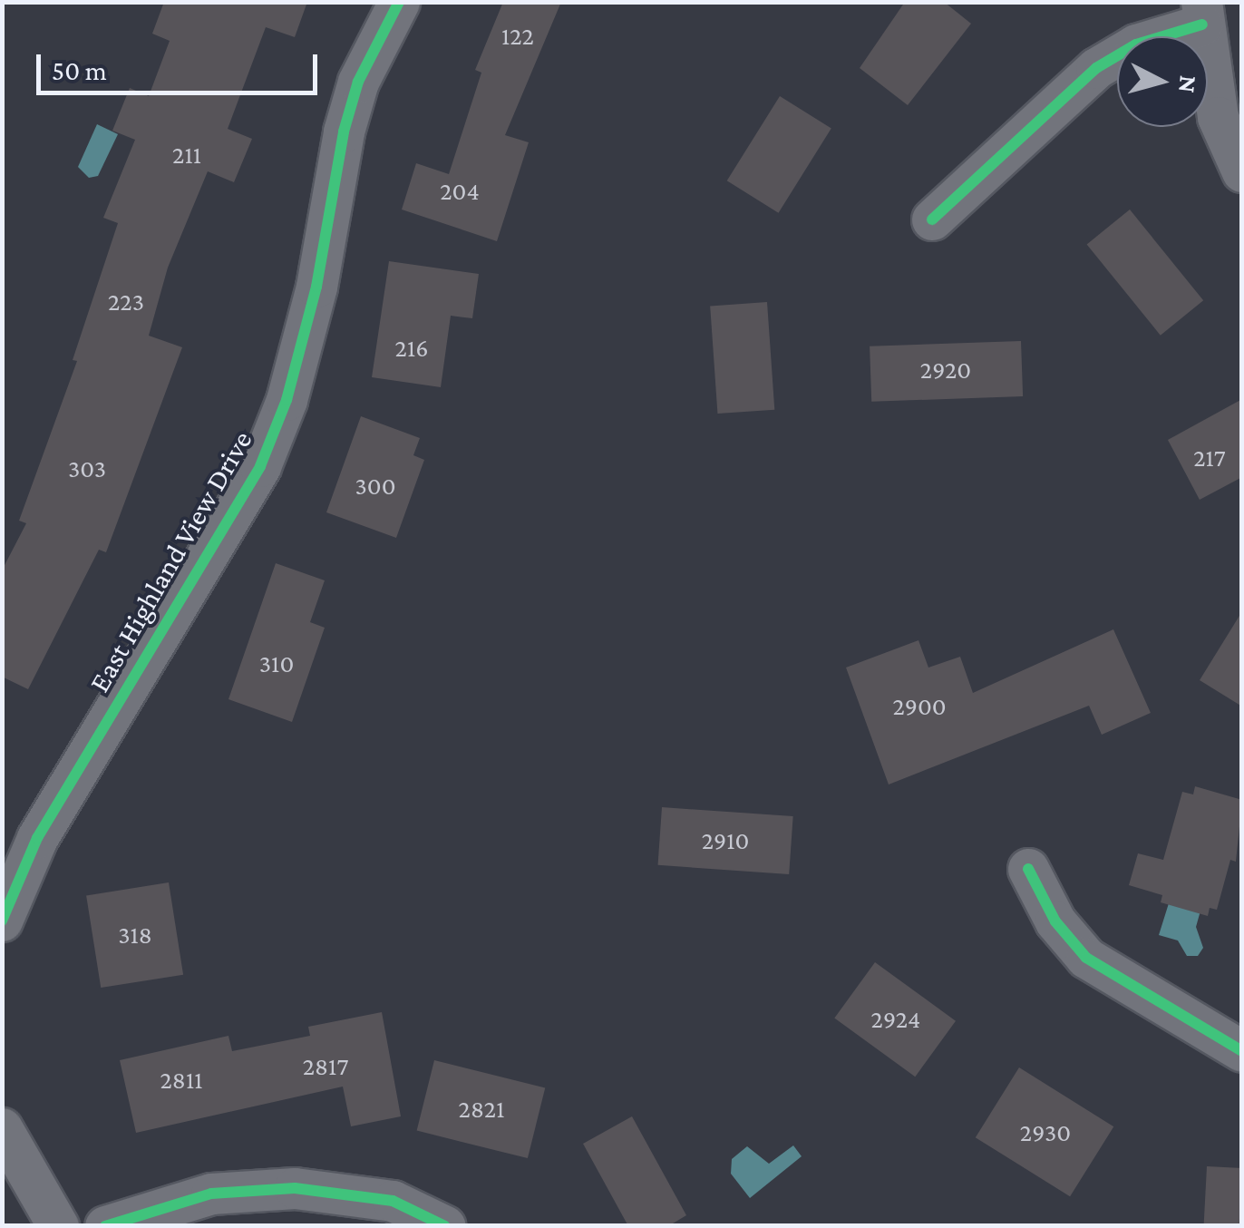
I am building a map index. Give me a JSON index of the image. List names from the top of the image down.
{
  "streets": {
    "street": ["East Highland View Drive"]
  },
  "house_numbers": [
    "122",
    "211",
    "204",
    "223",
    "216",
    "2920",
    "217",
    "303",
    "300",
    "310",
    "2900",
    "2910",
    "318",
    "2924",
    "2817",
    "2811",
    "2821",
    "2930"
  ],
  "scale_bar": "50 m",
  "north": "right"
}
